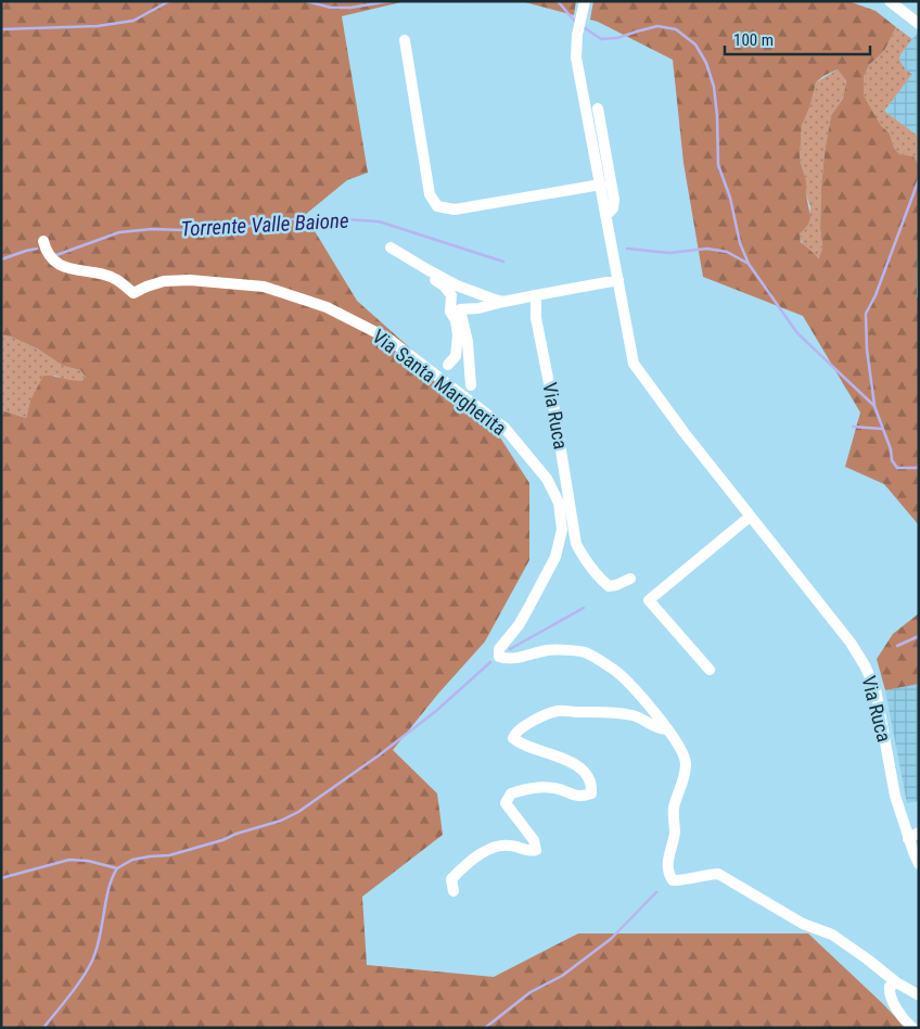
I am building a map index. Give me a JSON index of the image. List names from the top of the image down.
{
  "streets": {
    "street": ["Via Santa Margherita", "Via Ruca"]
  },
  "water": ["Torrente Valle Baione"],
  "scale_bar": "100 m"
}
